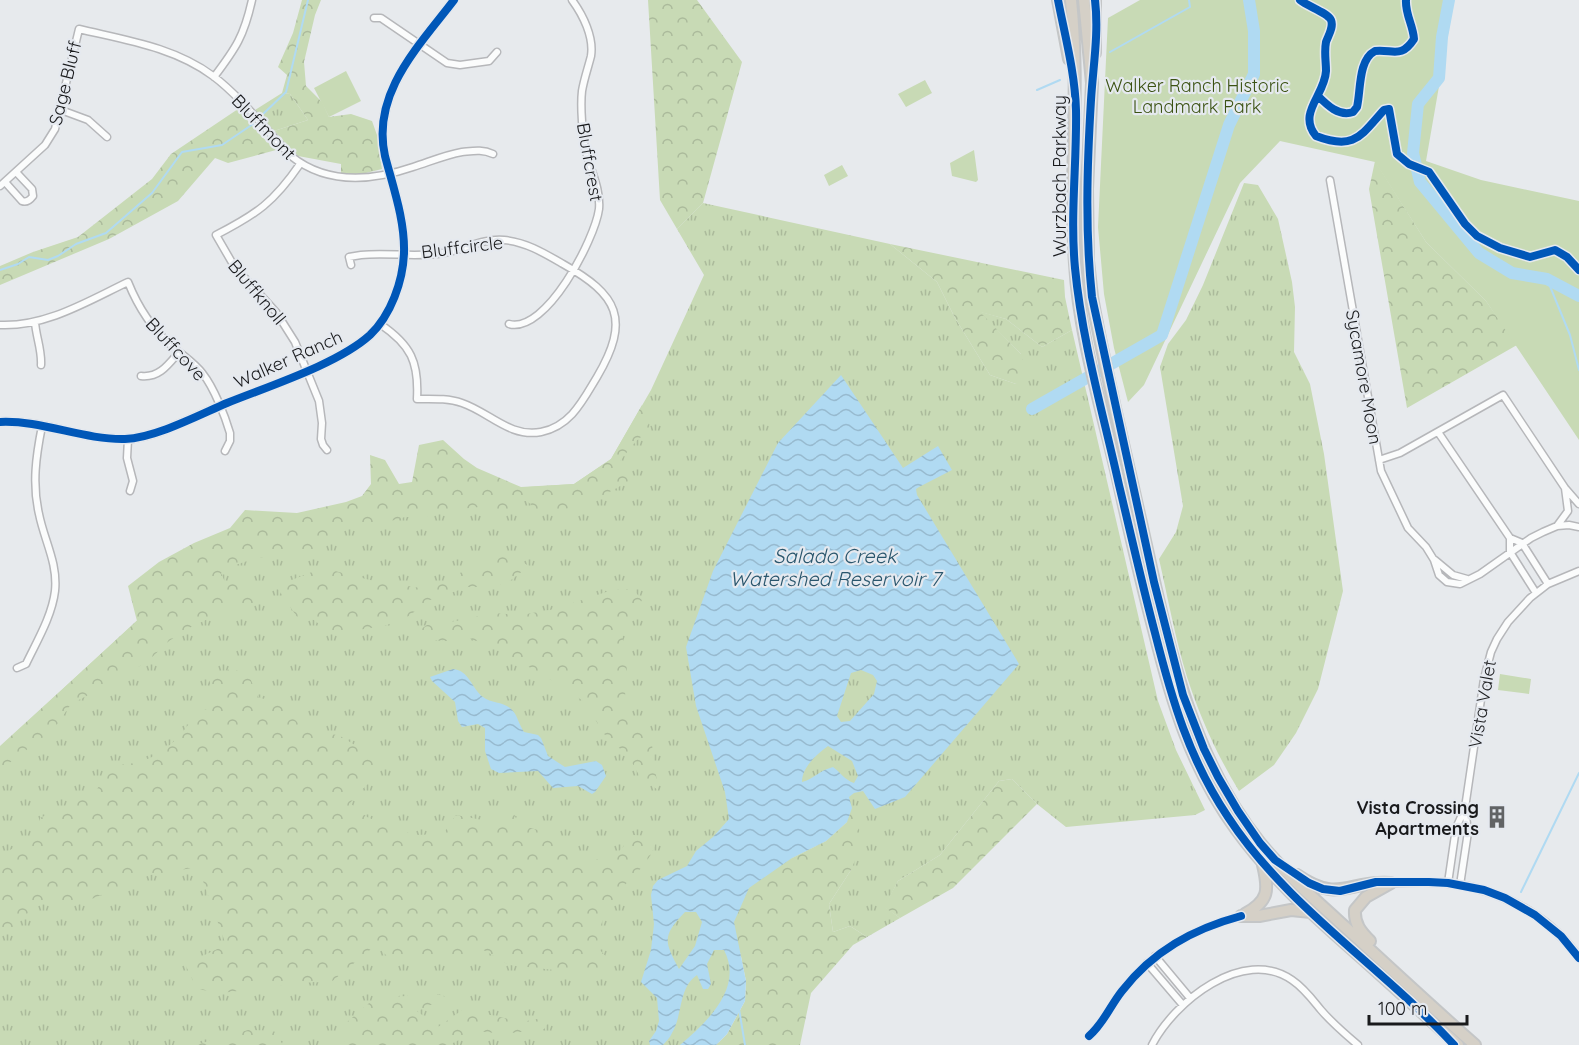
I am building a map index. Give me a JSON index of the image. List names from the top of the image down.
{
  "streets": {
    "highway": ["Wurzbach Parkway"],
    "street": [
      "Sage Bluff",
      "Bluffmont",
      "Bluffcrest",
      "Bluffcircle",
      "Bluffknoll",
      "Bluffcove",
      "Walker Ranch",
      "Sycamore Moon",
      "Vista Valet"
    ]
  },
  "crossings": [
    ["Sage Bluff", "Bluffmont"],
    ["Bluffmont", "Bluffknoll"],
    ["Bluffmont", "Walker Ranch"],
    ["Bluffcrest", "Bluffcircle"],
    ["Bluffcircle", "Walker Ranch"],
    ["Bluffknoll", "Walker Ranch"],
    ["Bluffcove", "Walker Ranch"]
  ],
  "water": ["Salado Creek Watershed Reservoir 7"],
  "parks": ["Walker Ranch Historic Landmark Park"],
  "places": {
    "building": ["Vista Crossing Apartments"]
  },
  "scale_bar": "100 m"
}
